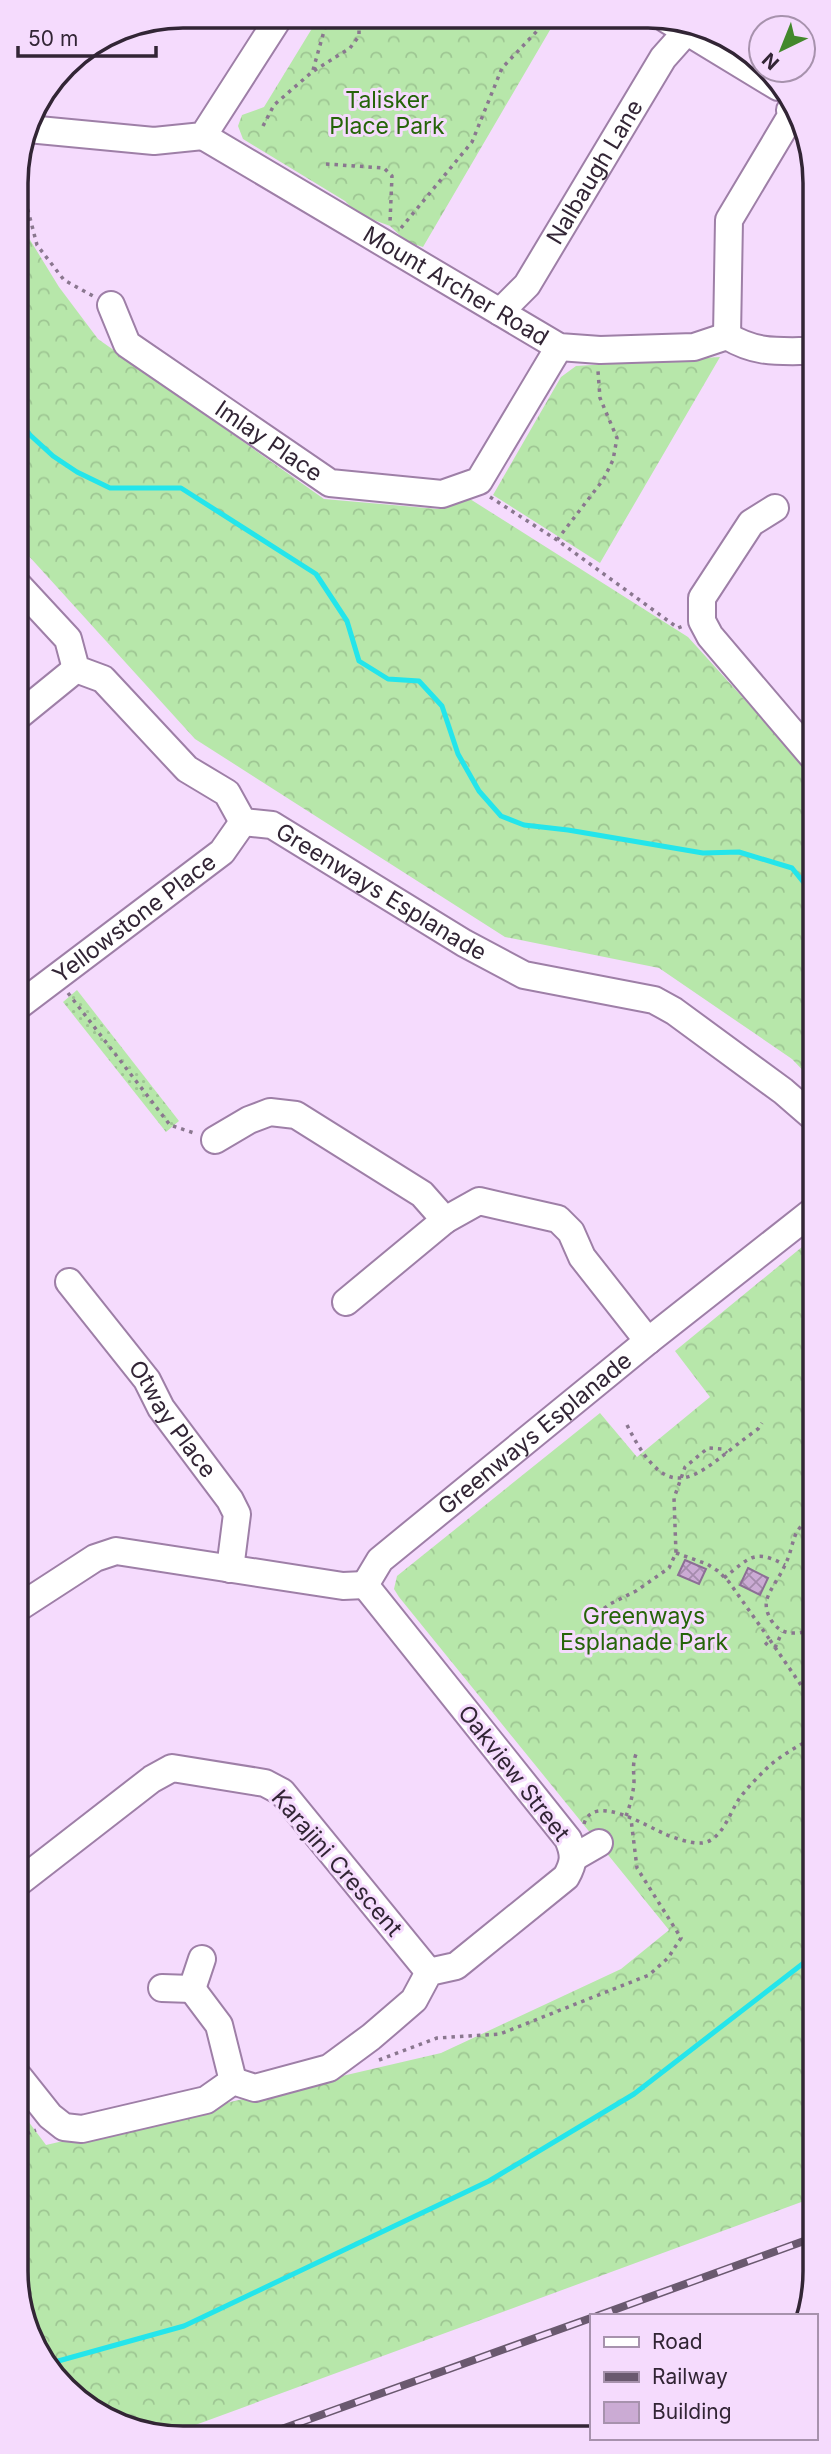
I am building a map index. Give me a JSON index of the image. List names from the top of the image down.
{
  "streets": {
    "street": [
      "Nalbaugh Lane",
      "Mount Archer Road",
      "Imlay Place",
      "Greenways Esplanade",
      "Yellowstone Place",
      "Otway Place",
      "Oakview Street",
      "Karajini Crescent"
    ]
  },
  "crossings": [
    ["Nalbaugh Lane", "Mount Archer Road"],
    ["Greenways Esplanade", "Yellowstone Place"],
    ["Greenways Esplanade", "Oakview Street"],
    ["Oakview Street", "Karajini Crescent"]
  ],
  "parks": ["Talisker Place Park", "Greenways Esplanade Park"],
  "legend": ["Road", "Railway", "Building"],
  "scale_bar": "50 m",
  "north": "bottom left"
}
